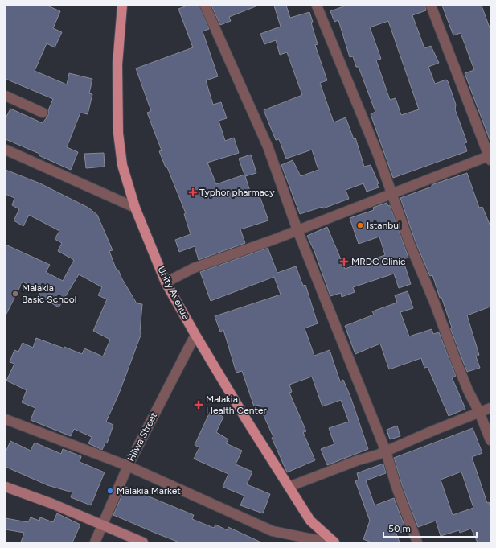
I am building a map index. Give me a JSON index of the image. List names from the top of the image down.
{
  "streets": {
    "main road": ["Unity Avenue"],
    "street": ["Hilwa Street"]
  },
  "crossings": [
    ["Unity Avenue", "Hilwa Street"]
  ],
  "places": {
    "health": ["Typhor pharmacy", "MRDC Clinic", "Malakia Health Center"],
    "other": ["Istanbul", "Malakia Basic School", "Malakia Market"]
  },
  "scale_bar": "50 m"
}
